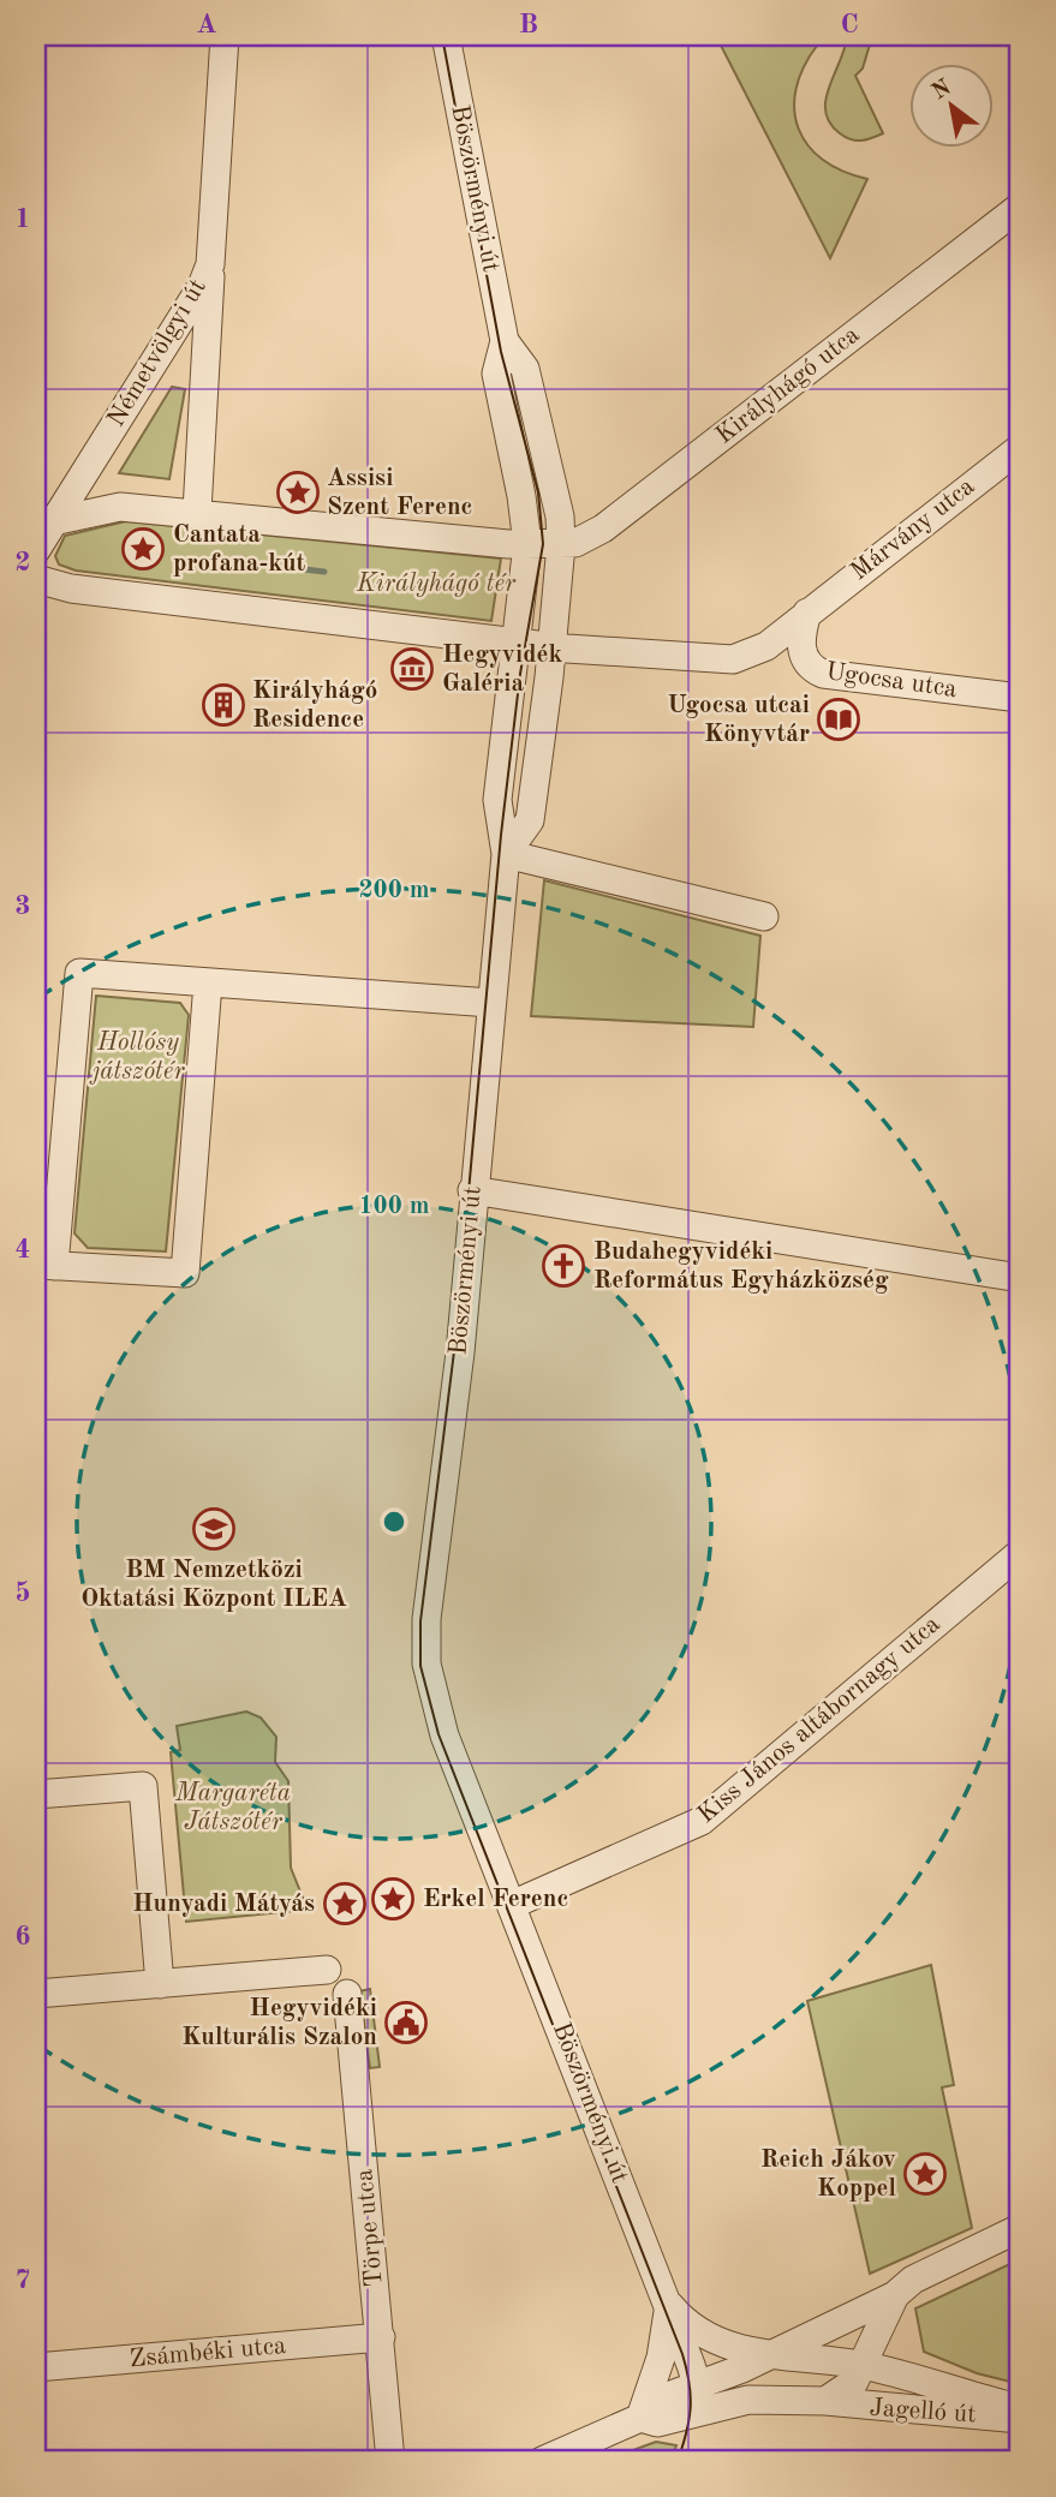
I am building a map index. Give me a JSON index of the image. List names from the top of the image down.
{
  "streets": {
    "street": [
      "Böszörményi út",
      "Németvölgyi út",
      "Királyhágó utca",
      "Márvány utca",
      "Ugocsa utca",
      "Kiss János altábornagy utca",
      "Törpe utca",
      "Zsámbéki utca",
      "Jagelló út"
    ]
  },
  "crossings": [
    ["Böszörményi út", "Királyhágó utca"],
    ["Böszörményi út", "Kiss János altábornagy utca"],
    ["Böszörményi út", "Jagelló út"],
    ["Márvány utca", "Ugocsa utca"],
    ["Törpe utca", "Zsámbéki utca"]
  ],
  "parks": ["Királyhágó tér", "Hollósy játszótér", "Margaréta Játszótér"],
  "places": {
    "place": [
      "Assisi Szent Ferenc",
      "Cantata profana-kút",
      "Erkel Ferenc",
      "Hunyadi Mátyás",
      "Reich Jákov Koppel"
    ],
    "museum": ["Hegyvidék Galéria"],
    "building": ["Királyhágó Residence"],
    "library": ["Ugocsa utcai Könyvtár"],
    "church": ["Budahegyvidéki Református Egyházközség"],
    "school or university": ["BM Nemzetközi Oktatási Központ ILEA"],
    "public building": ["Hegyvidéki Kulturális Szalon"]
  },
  "north": "top left",
  "grid": {
    "columns": ["A", "B", "C"],
    "rows": [
      "1",
      "2",
      "3",
      "4",
      "5",
      "6",
      "7"
    ]
  },
  "rings": ["200 m", "100 m"]
}
